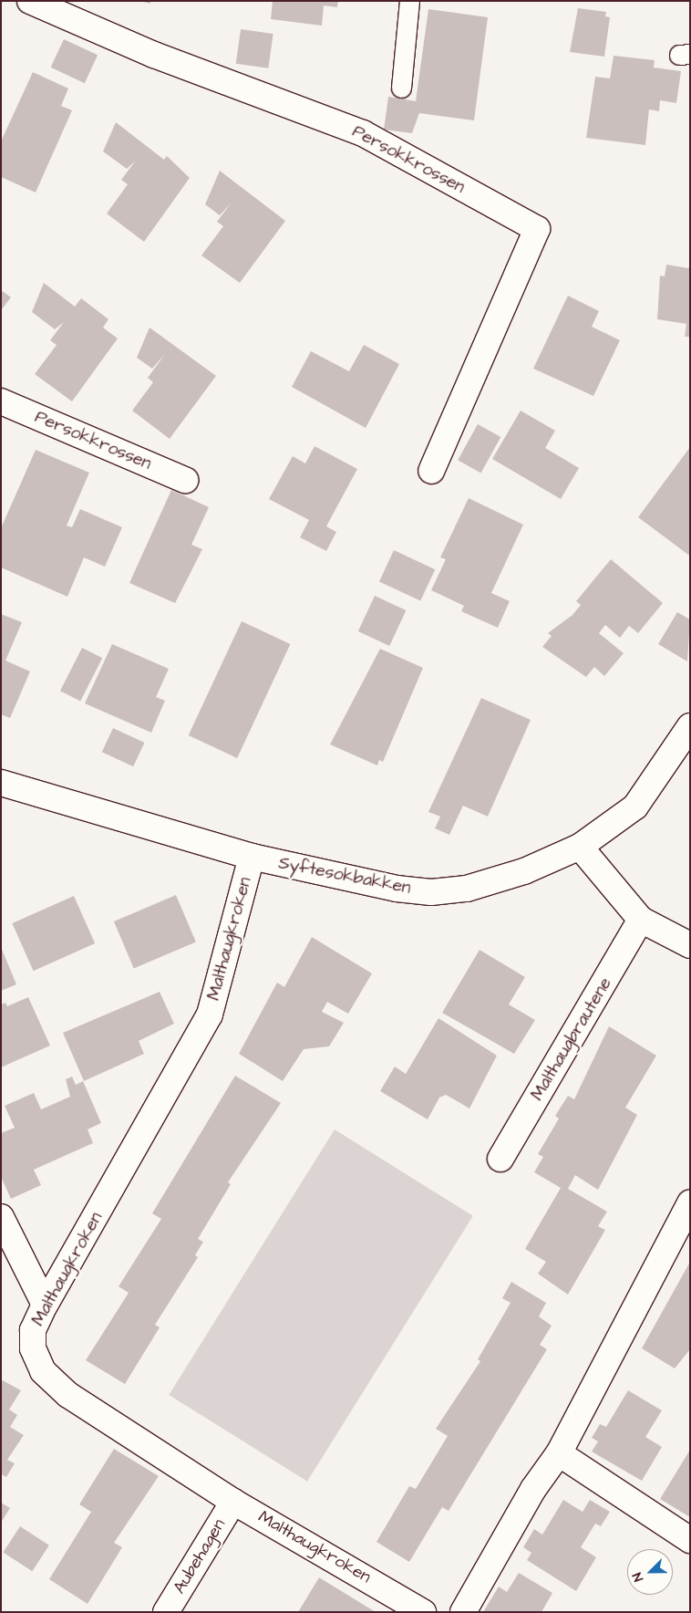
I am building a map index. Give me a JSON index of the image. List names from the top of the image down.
{
  "streets": {
    "street": [
      "Persokkrossen",
      "Syftesokbakken",
      "Malthaugkroken",
      "Malthaugbrautene",
      "Aubehagen"
    ]
  },
  "crossings": [
    ["Syftesokbakken", "Malthaugkroken"],
    ["Malthaugkroken", "Aubehagen"]
  ],
  "north": "bottom left"
}
